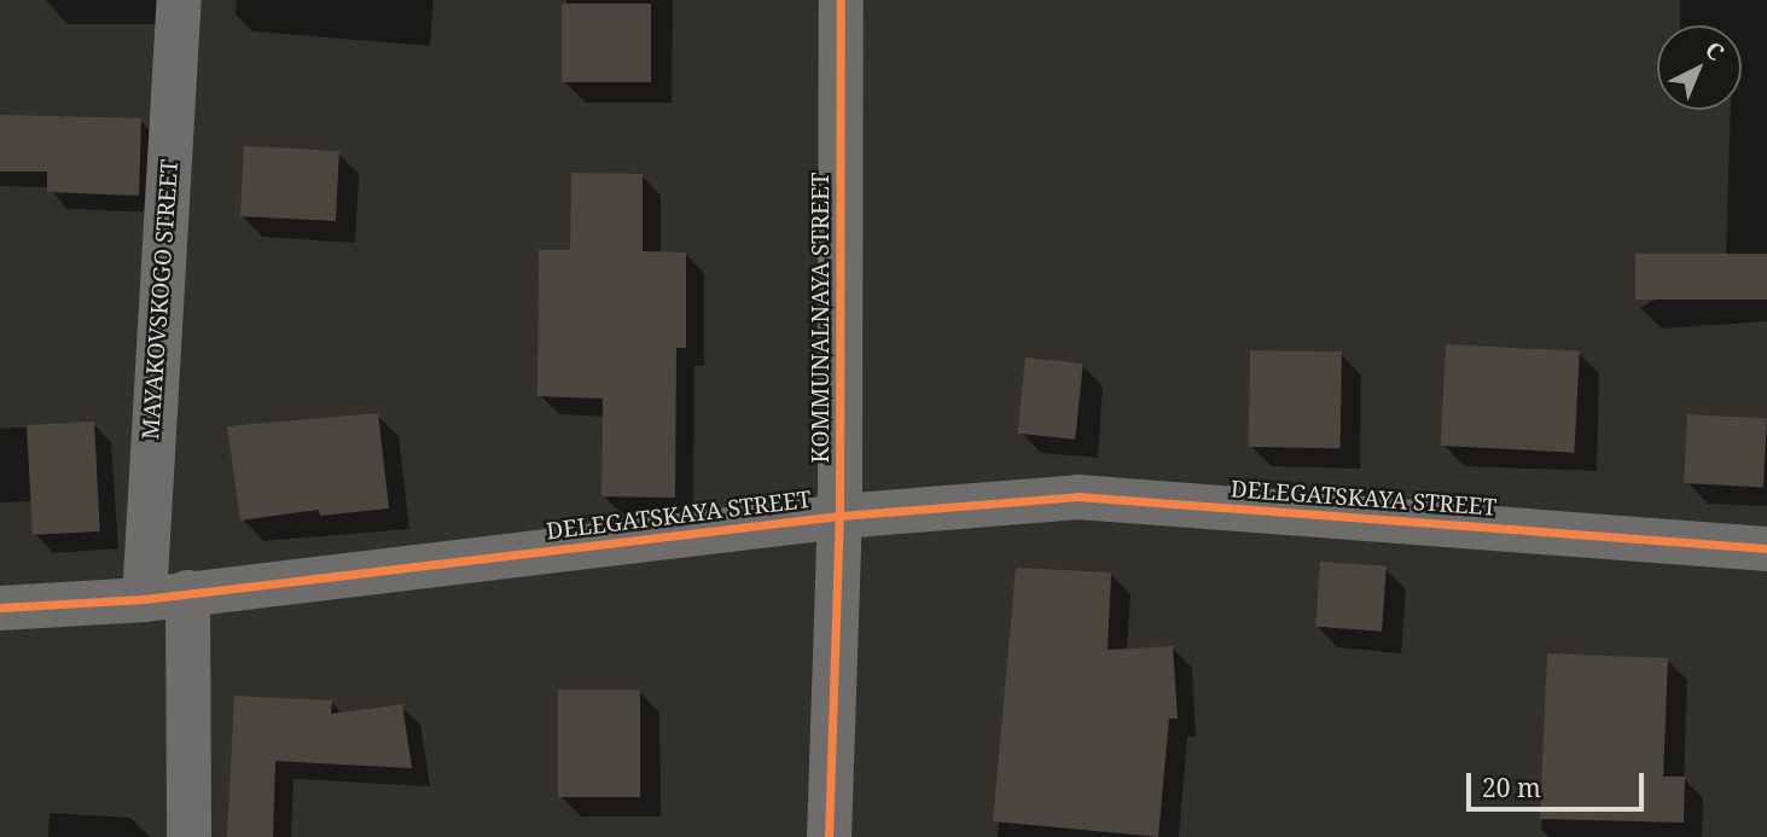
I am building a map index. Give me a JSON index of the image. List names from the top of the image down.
{
  "streets": {
    "street": ["MAYAKOVSKOGO STREET", "KOMMUNALNAYA STREET", "DELEGATSKAYA STREET"]
  },
  "crossings": [
    ["MAYAKOVSKOGO STREET", "DELEGATSKAYA STREET"],
    ["KOMMUNALNAYA STREET", "DELEGATSKAYA STREET"]
  ],
  "scale_bar": "20 m",
  "north": "top right"
}
